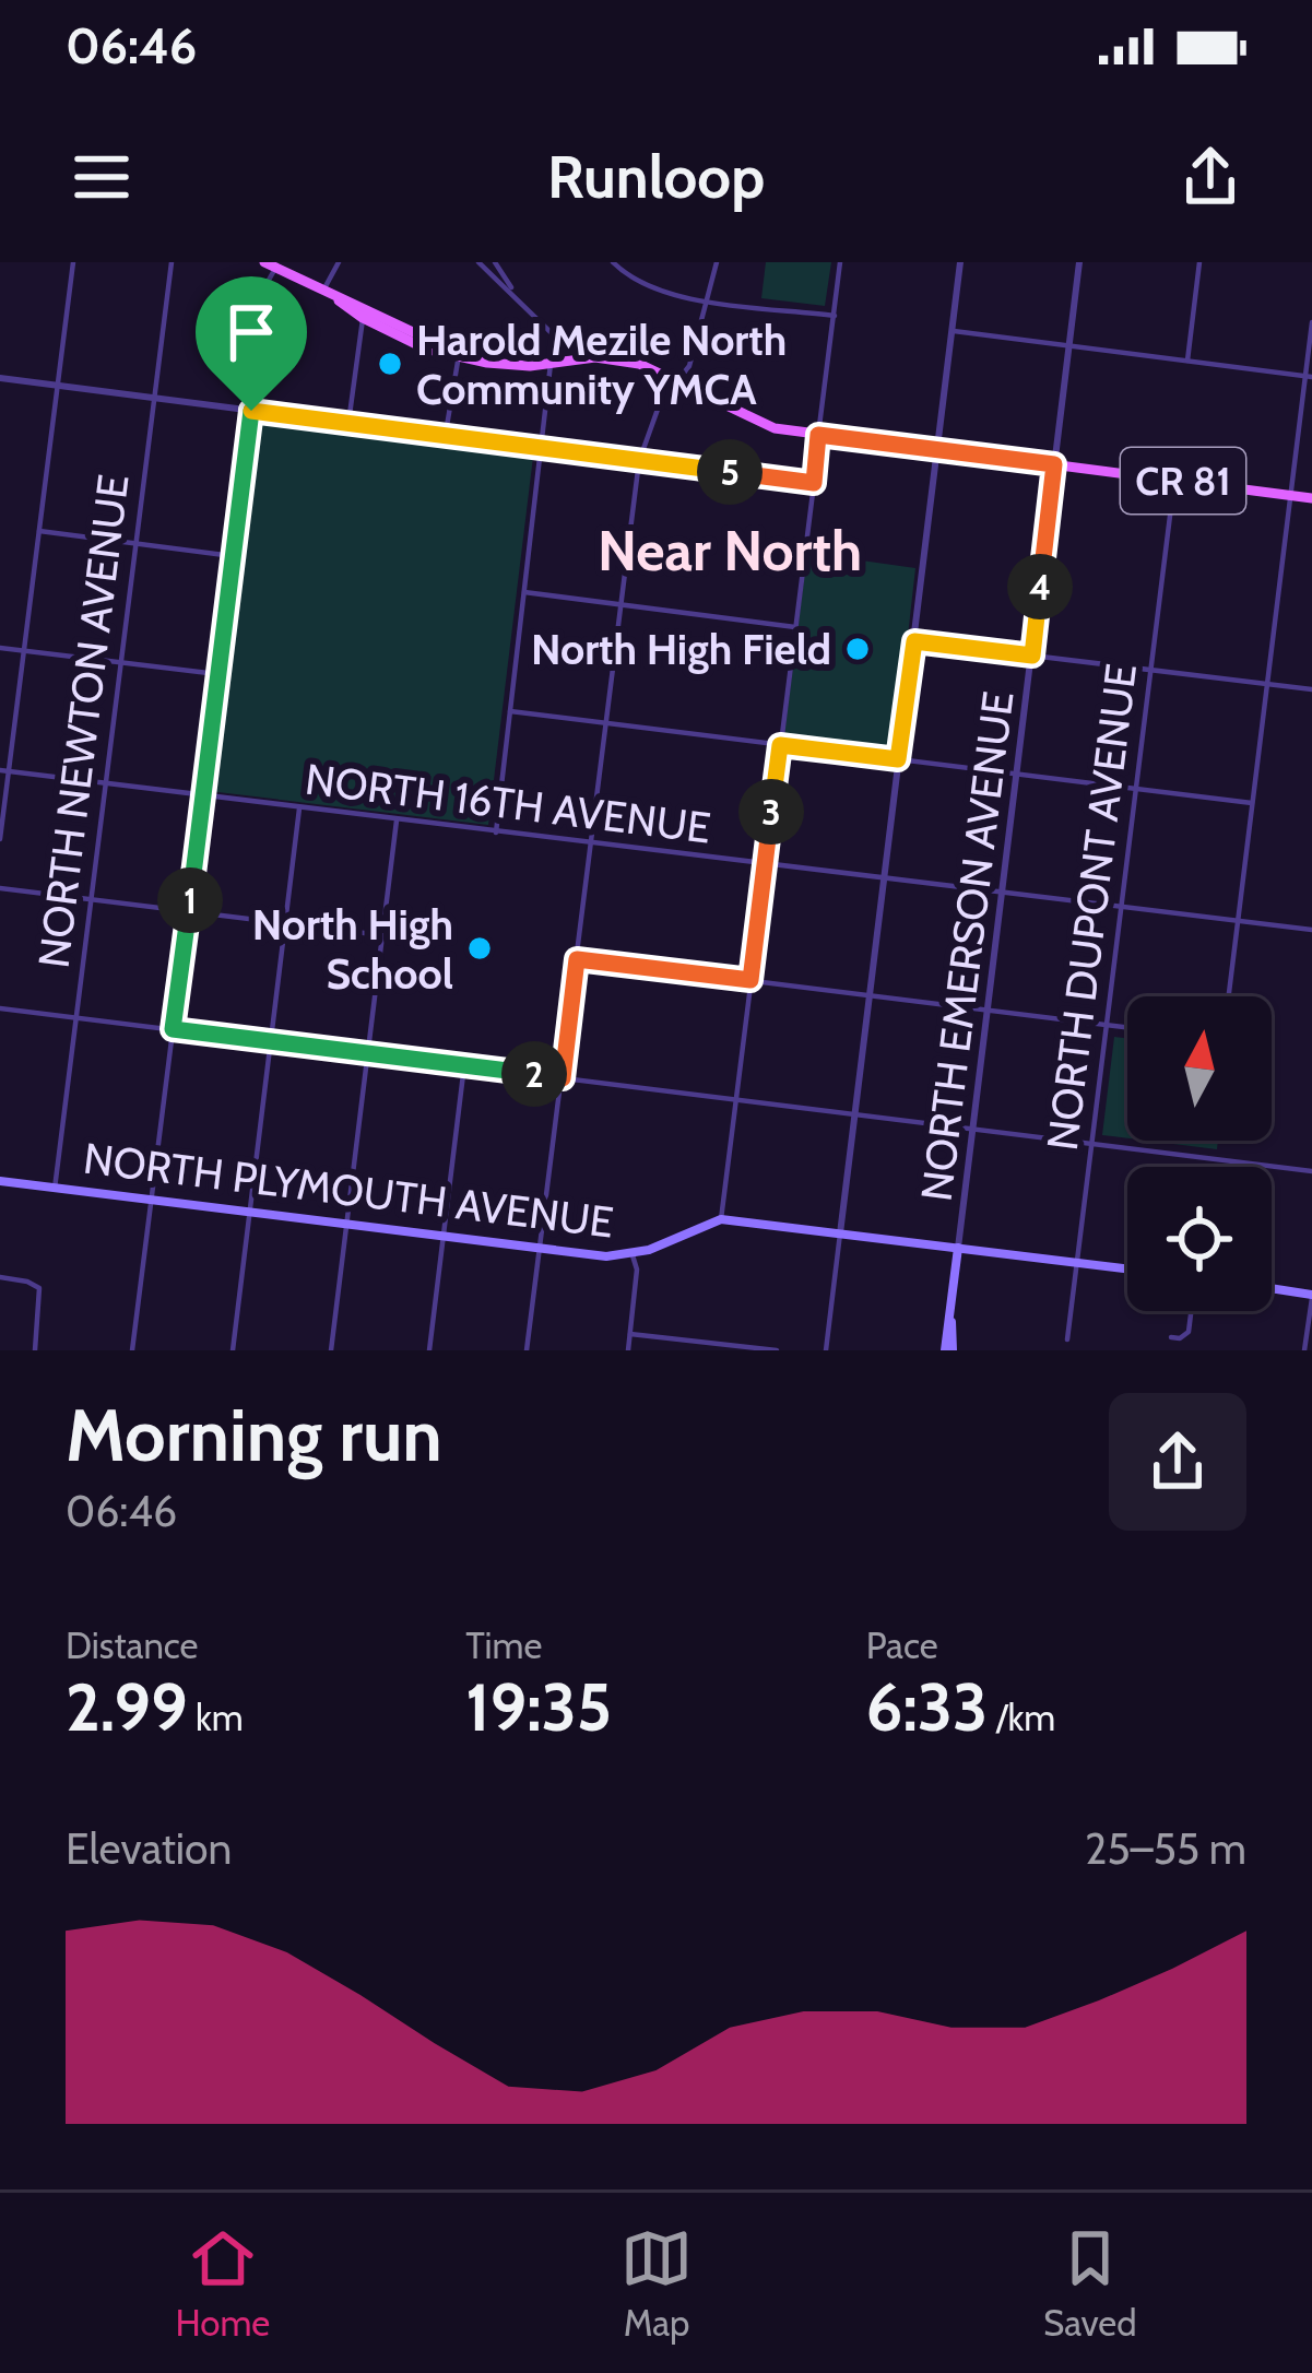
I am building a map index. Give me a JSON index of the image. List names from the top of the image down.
{
  "streets": {
    "main road": ["CR 81", "NORTH PLYMOUTH AVENUE"],
    "street": [
      "NORTH NEWTON AVENUE",
      "NORTH 16TH AVENUE",
      "NORTH DUPONT AVENUE",
      "NORTH EMERSON AVENUE"
    ]
  },
  "crossings": [
    ["CR 81", "NORTH DUPONT AVENUE"],
    ["CR 81", "NORTH EMERSON AVENUE"],
    ["NORTH NEWTON AVENUE", "NORTH 16TH AVENUE"],
    ["NORTH NEWTON AVENUE", "NORTH PLYMOUTH AVENUE"],
    ["NORTH 16TH AVENUE", "NORTH DUPONT AVENUE"],
    ["NORTH 16TH AVENUE", "NORTH EMERSON AVENUE"],
    ["NORTH DUPONT AVENUE", "NORTH PLYMOUTH AVENUE"],
    ["NORTH EMERSON AVENUE", "NORTH PLYMOUTH AVENUE"]
  ],
  "districts": ["Near North"],
  "places": ["Harold Mezile North Community YMCA", "North High Field", "North High School"],
  "north": "top",
  "page": {
    "status": "06:46",
    "header": "Runloop",
    "pins": [
      "5",
      "4",
      "3",
      "1",
      "2"
    ],
    "heading": ["Morning run", "06:46"],
    "stats": [
      ["Distance", "2.99 km"],
      ["Time", "19:35"],
      ["Pace", "6:33 /km"]
    ],
    "chart": ["Elevation", "25–55 m"],
    "tabs": ["Home", "Map", "Saved"]
  }
}
